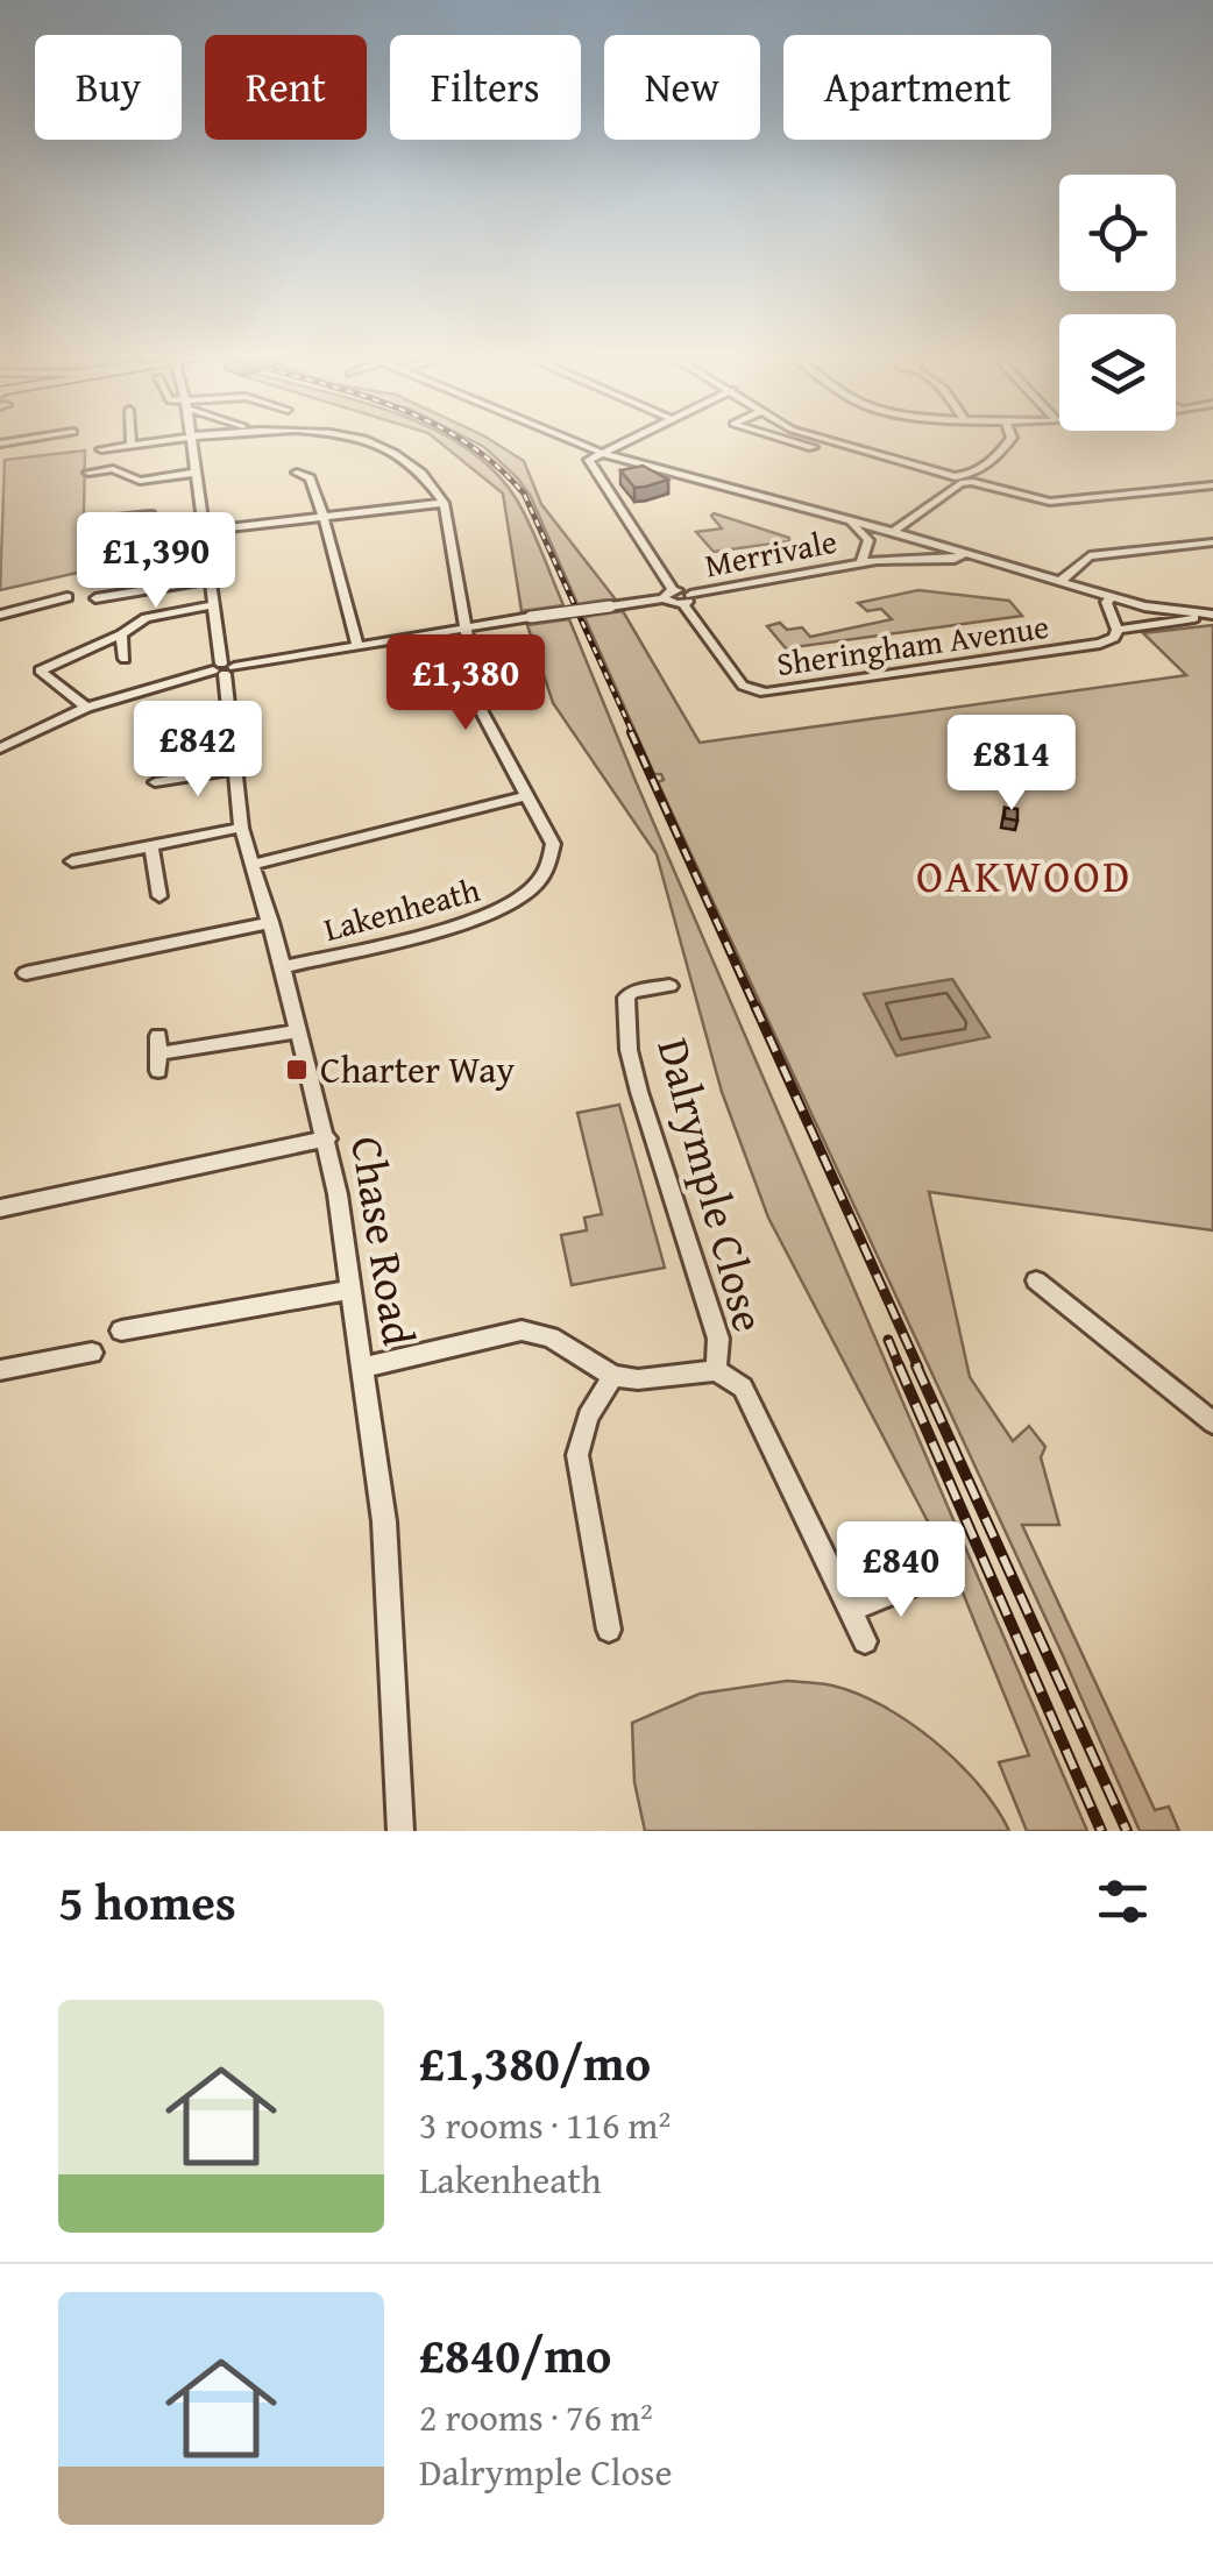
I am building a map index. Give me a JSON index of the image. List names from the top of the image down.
{
  "streets": {
    "street": [
      "Merrivale",
      "Sheringham Avenue",
      "Lakenheath",
      "Dalrymple Close",
      "Chase Road"
    ]
  },
  "crossings": [
    ["Merrivale", "Sheringham Avenue"],
    ["Merrivale", "Lakenheath"],
    ["Merrivale", "Chase Road"],
    ["Lakenheath", "Chase Road"]
  ],
  "districts": ["OAKWOOD"],
  "places": {
    "transit": ["Charter Way"]
  },
  "page": {
    "chip": [
      "Buy",
      "Rent",
      "Filters",
      "New",
      "Apartment"
    ],
    "price": [
      "£1,390",
      "£1,380",
      "£842",
      "£814",
      "£840"
    ],
    "heading": "5 homes",
    "list": [
      {
        "name": "£1,380/mo",
        "note": "3 rooms · 116 m² · Lakenheath"
      },
      {
        "name": "£840/mo",
        "note": "2 rooms · 76 m² · Dalrymple Close"
      }
    ]
  }
}
